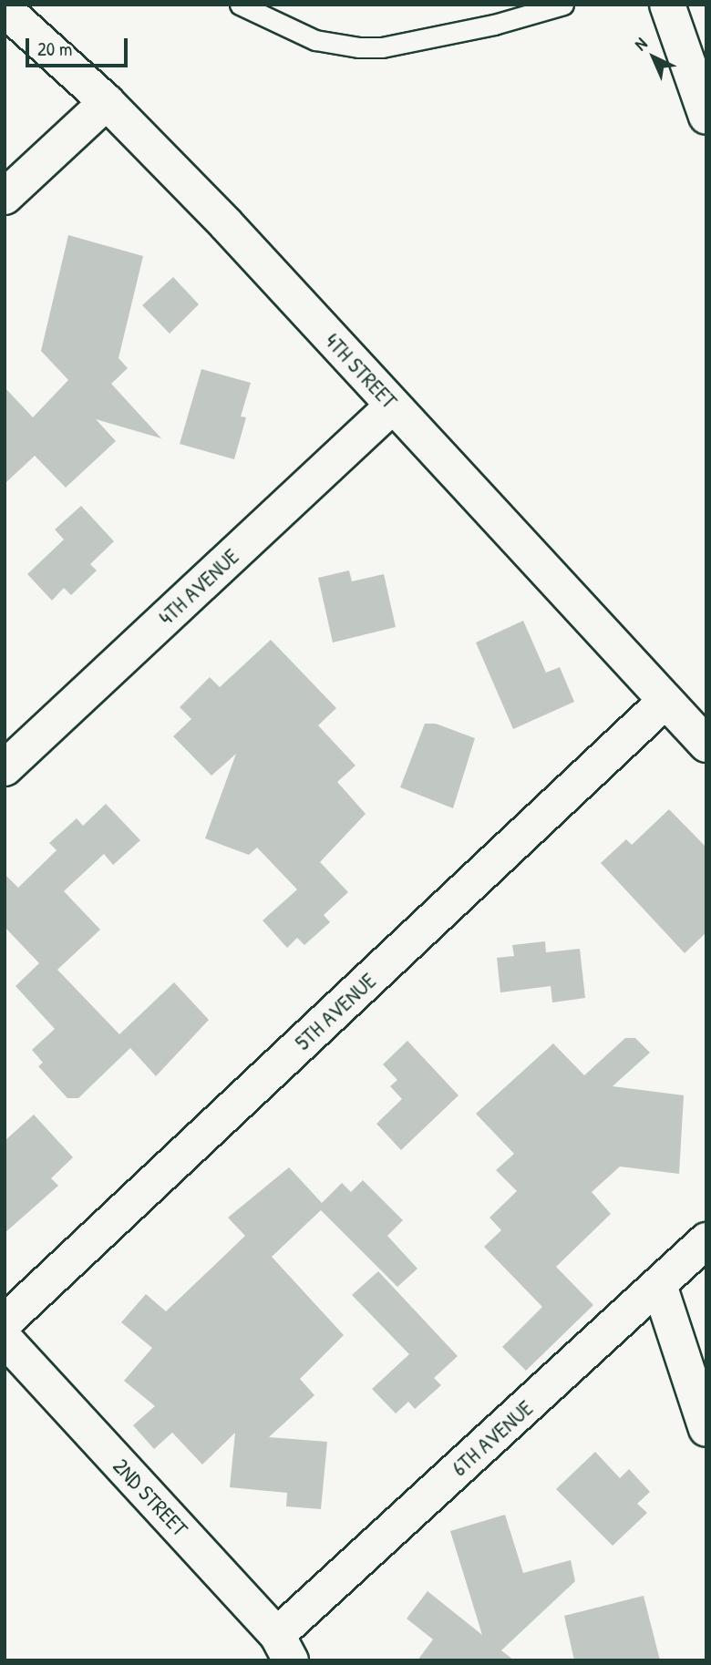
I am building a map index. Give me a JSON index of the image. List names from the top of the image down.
{
  "streets": {
    "street": [
      "4TH STREET",
      "4TH AVENUE",
      "5TH AVENUE",
      "6TH AVENUE",
      "2ND STREET"
    ]
  },
  "crossings": [
    ["4TH STREET", "4TH AVENUE"],
    ["4TH STREET", "5TH AVENUE"],
    ["6TH AVENUE", "2ND STREET"]
  ],
  "scale_bar": "20 m",
  "north": "top left"
}
